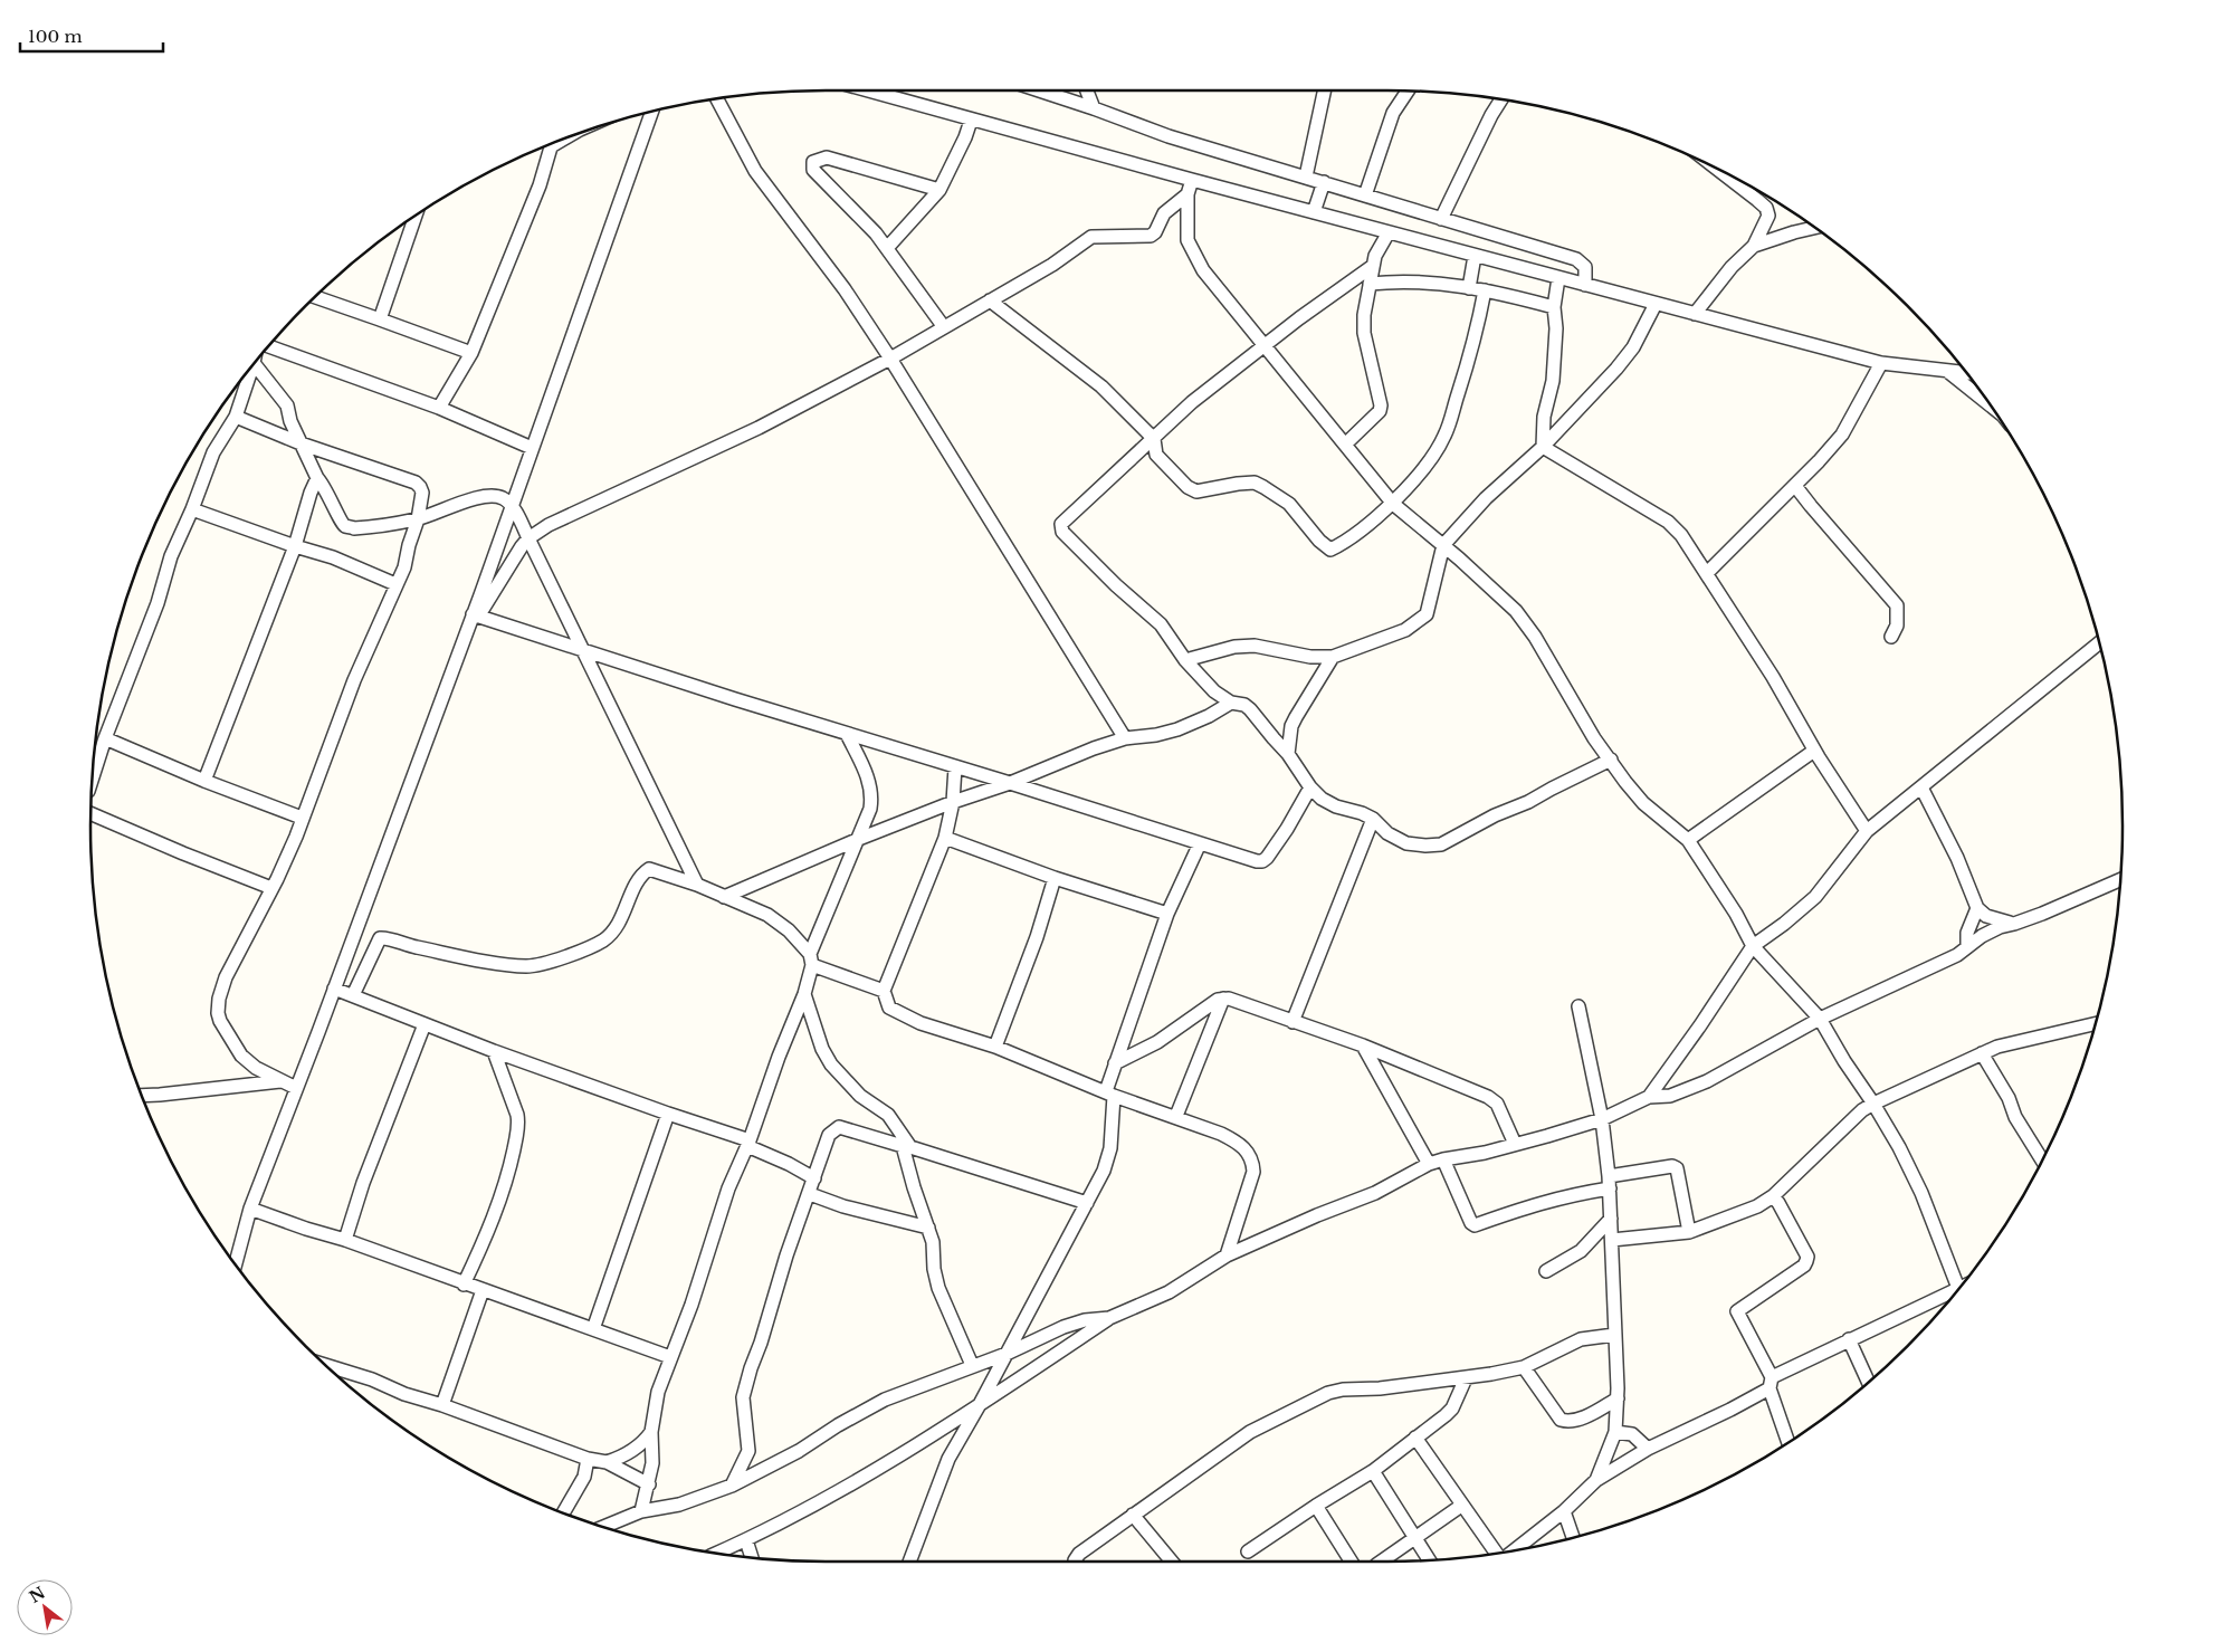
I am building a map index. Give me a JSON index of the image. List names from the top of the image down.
{
  "scale_bar": "100 m",
  "north": "top left"
}
